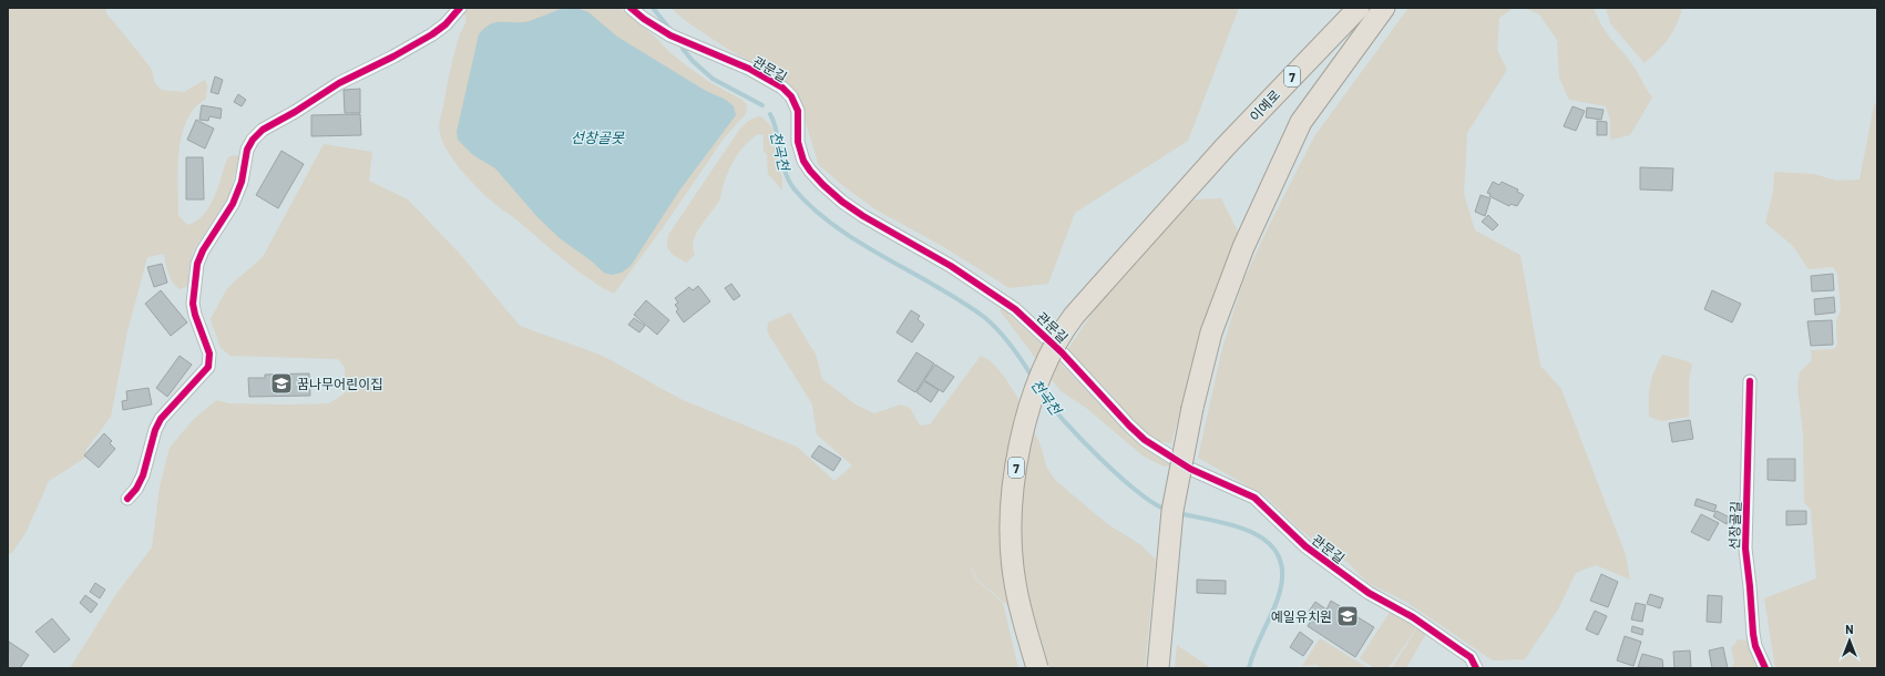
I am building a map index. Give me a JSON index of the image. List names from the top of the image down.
{
  "streets": {
    "highway": ["7", "이예로"],
    "street": ["관문길", "선장골길"]
  },
  "water": ["선창골못", "천곡천"],
  "places": {
    "school or university": ["꿈나무어린이집", "예일유치원"]
  },
  "north": "top"
}
